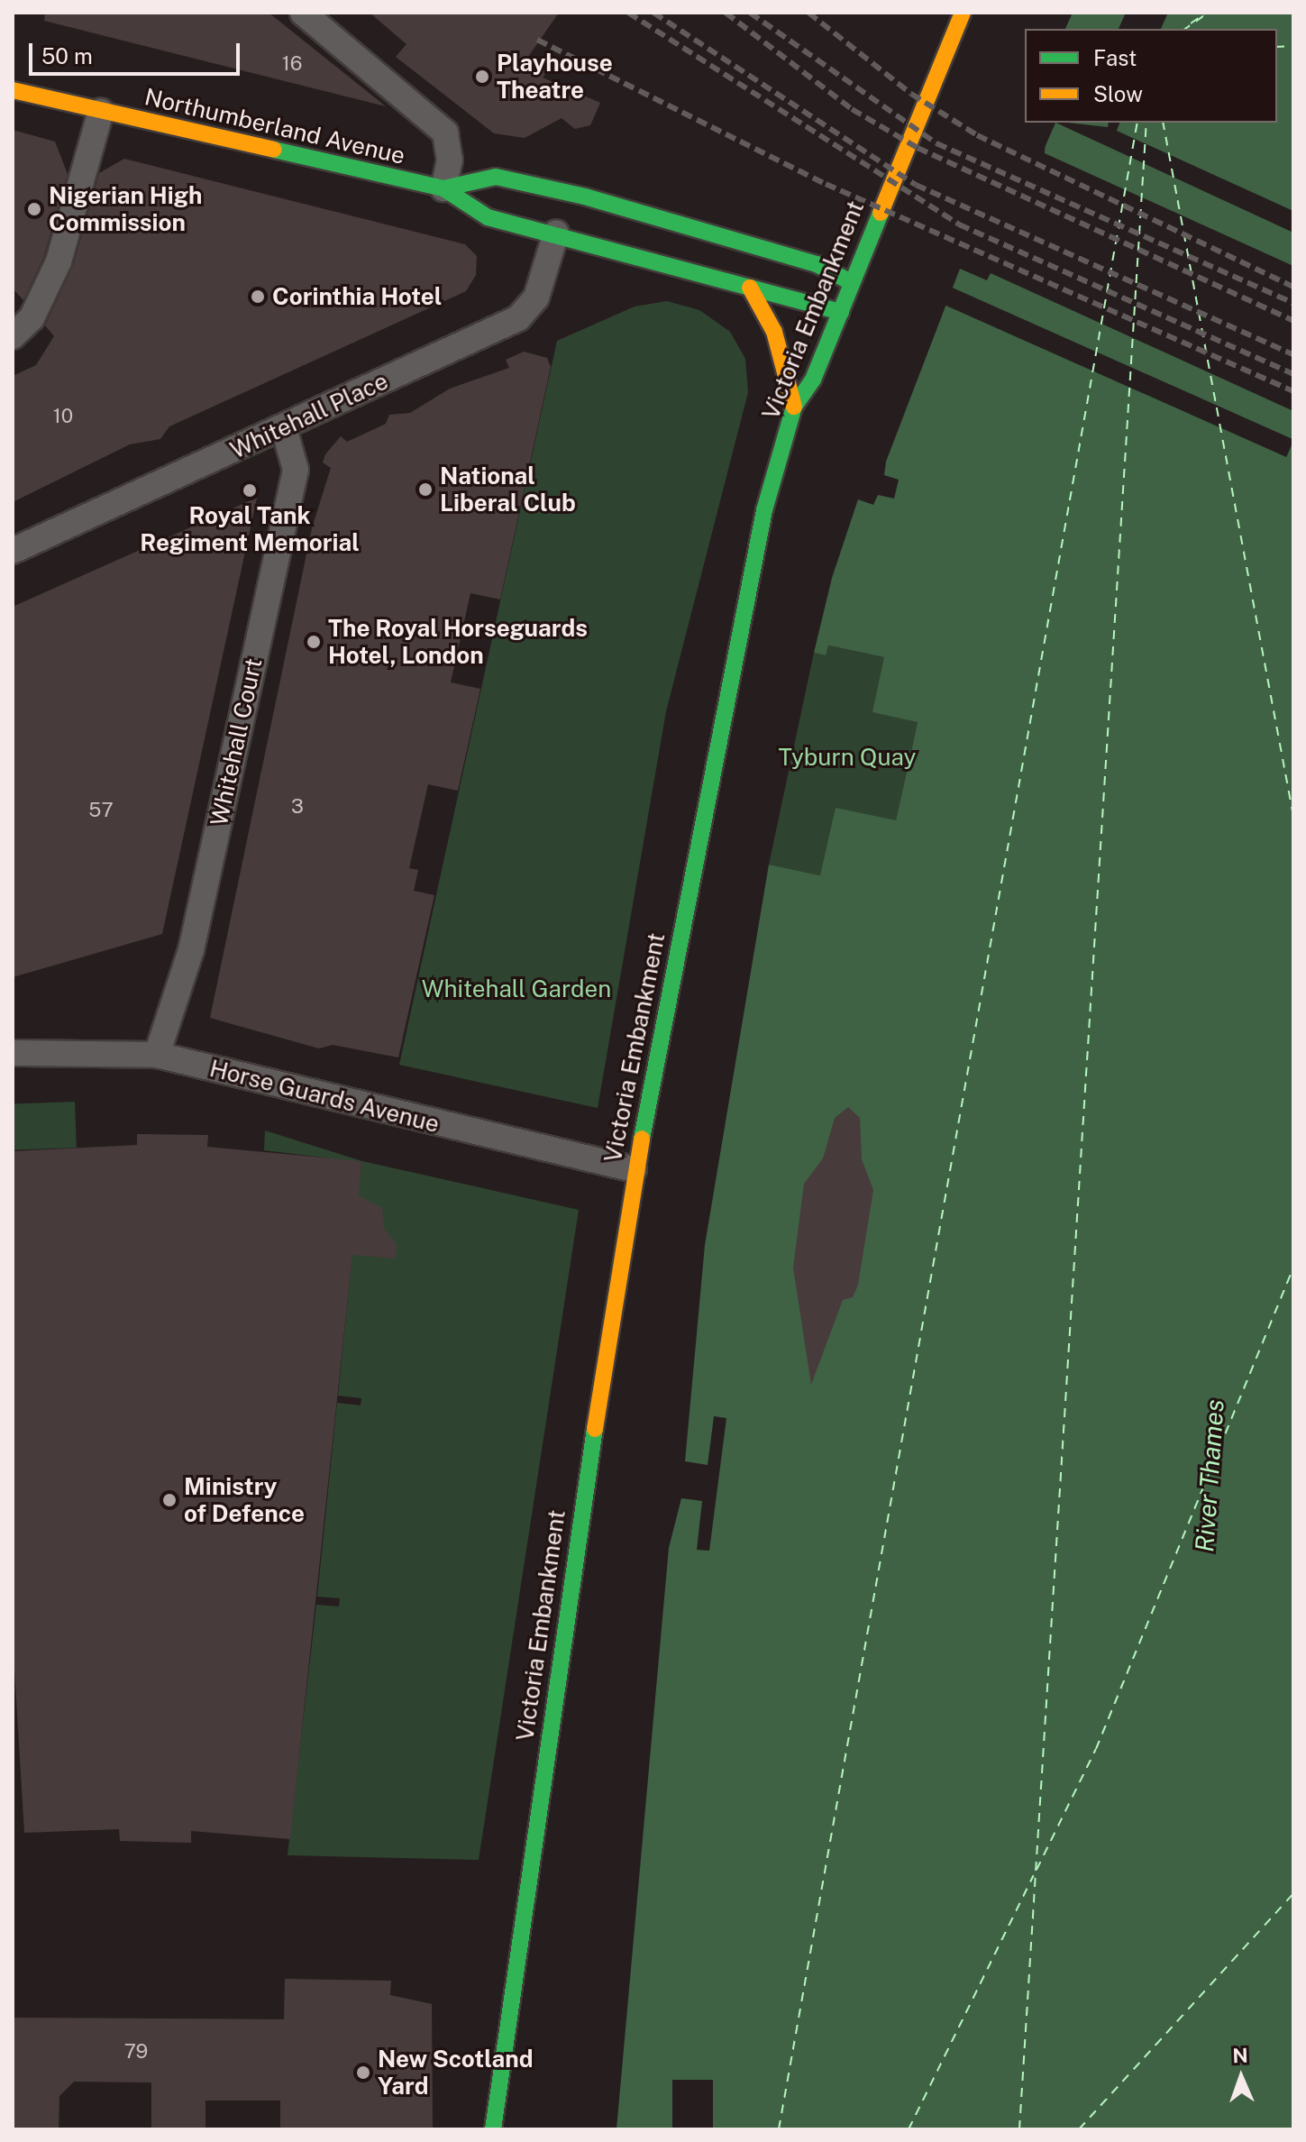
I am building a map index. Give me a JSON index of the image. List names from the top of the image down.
{
  "streets": {
    "main road": ["Northumberland Avenue", "Victoria Embankment"],
    "street": ["Whitehall Place", "Whitehall Court", "Horse Guards Avenue"]
  },
  "crossings": [
    ["Northumberland Avenue", "Victoria Embankment"],
    ["Northumberland Avenue", "Whitehall Place"],
    ["Victoria Embankment", "Horse Guards Avenue"],
    ["Whitehall Place", "Whitehall Court"],
    ["Whitehall Court", "Horse Guards Avenue"]
  ],
  "water": ["River Thames"],
  "parks": ["Tyburn Quay", "Whitehall Garden"],
  "places": [
    "Playhouse Theatre",
    "Nigerian High Commission",
    "Corinthia Hotel",
    "National Liberal Club",
    "Royal Tank Regiment Memorial",
    "The Royal Horseguards Hotel, London",
    "Ministry of Defence",
    "New Scotland Yard"
  ],
  "house_numbers": [
    "16",
    "10",
    "3",
    "57",
    "79"
  ],
  "legend": ["Fast", "Slow"],
  "scale_bar": "50 m",
  "north": "top"
}
